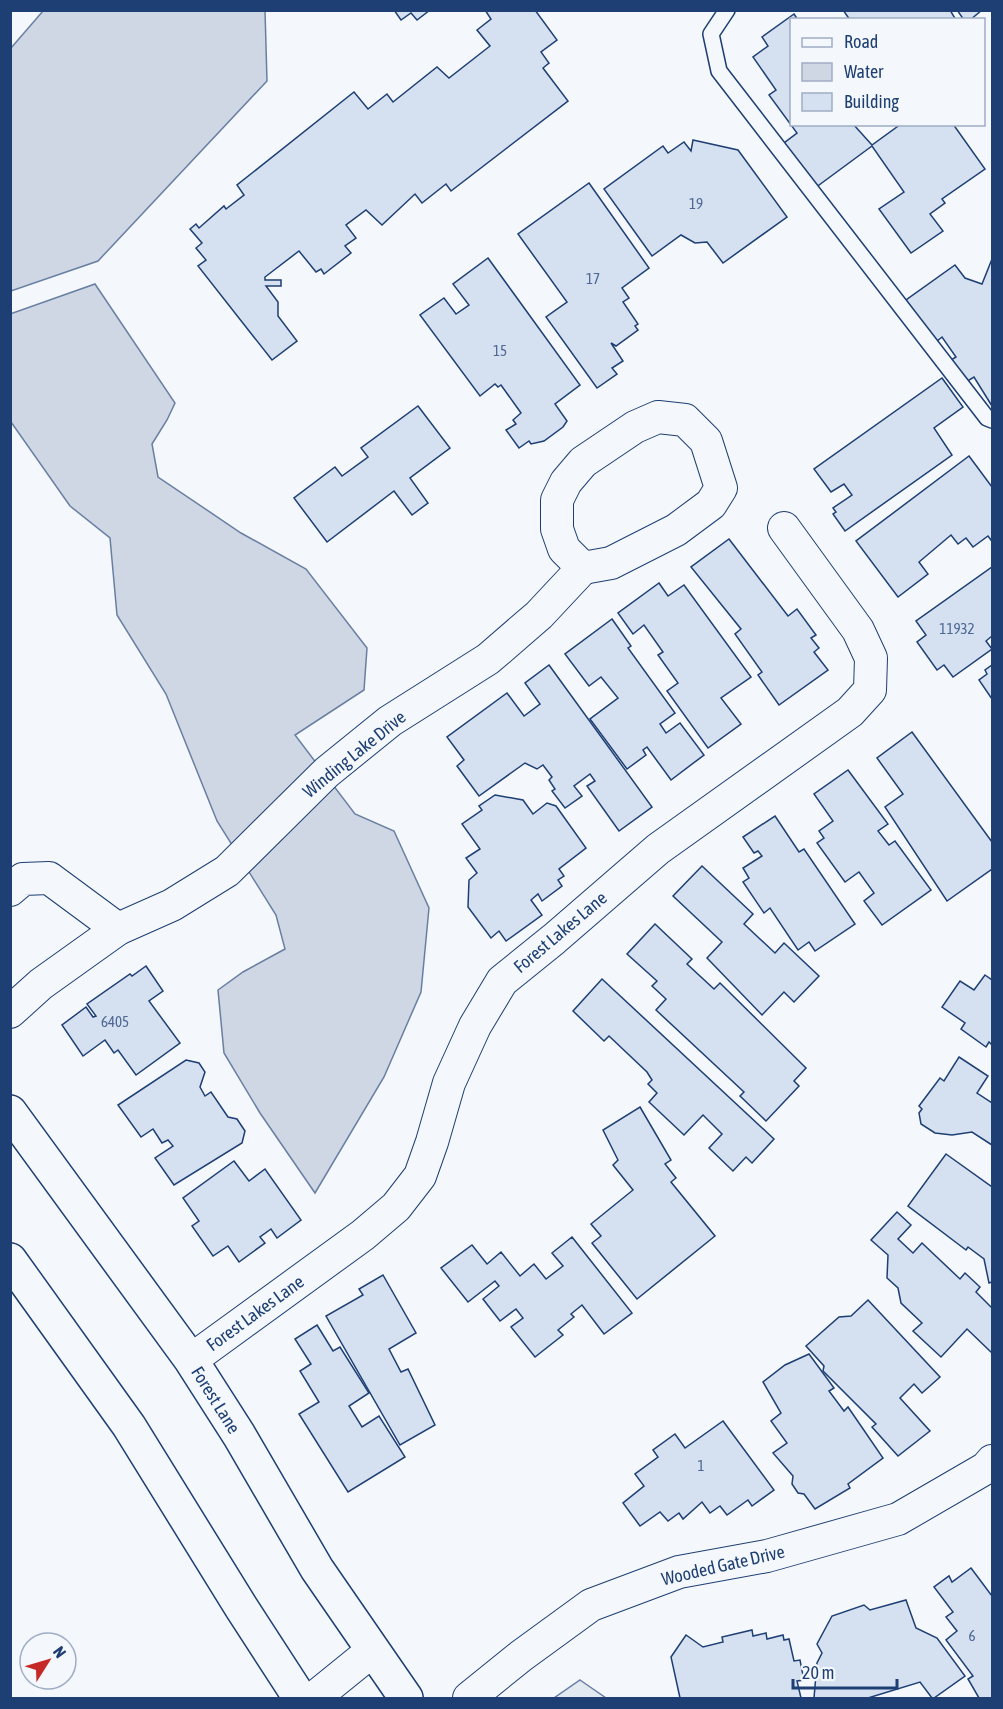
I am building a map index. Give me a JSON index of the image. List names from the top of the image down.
{
  "streets": {
    "main road": ["Forest Lane"],
    "street": ["Winding Lake Drive", "Forest Lakes Lane", "Wooded Gate Drive"]
  },
  "crossings": [
    ["Forest Lakes Lane", "Forest Lane"]
  ],
  "house_numbers": [
    "19",
    "17",
    "15",
    "11932",
    "6405",
    "1",
    "6"
  ],
  "legend": ["Road", "Water", "Building"],
  "scale_bar": "20 m",
  "north": "top right"
}
